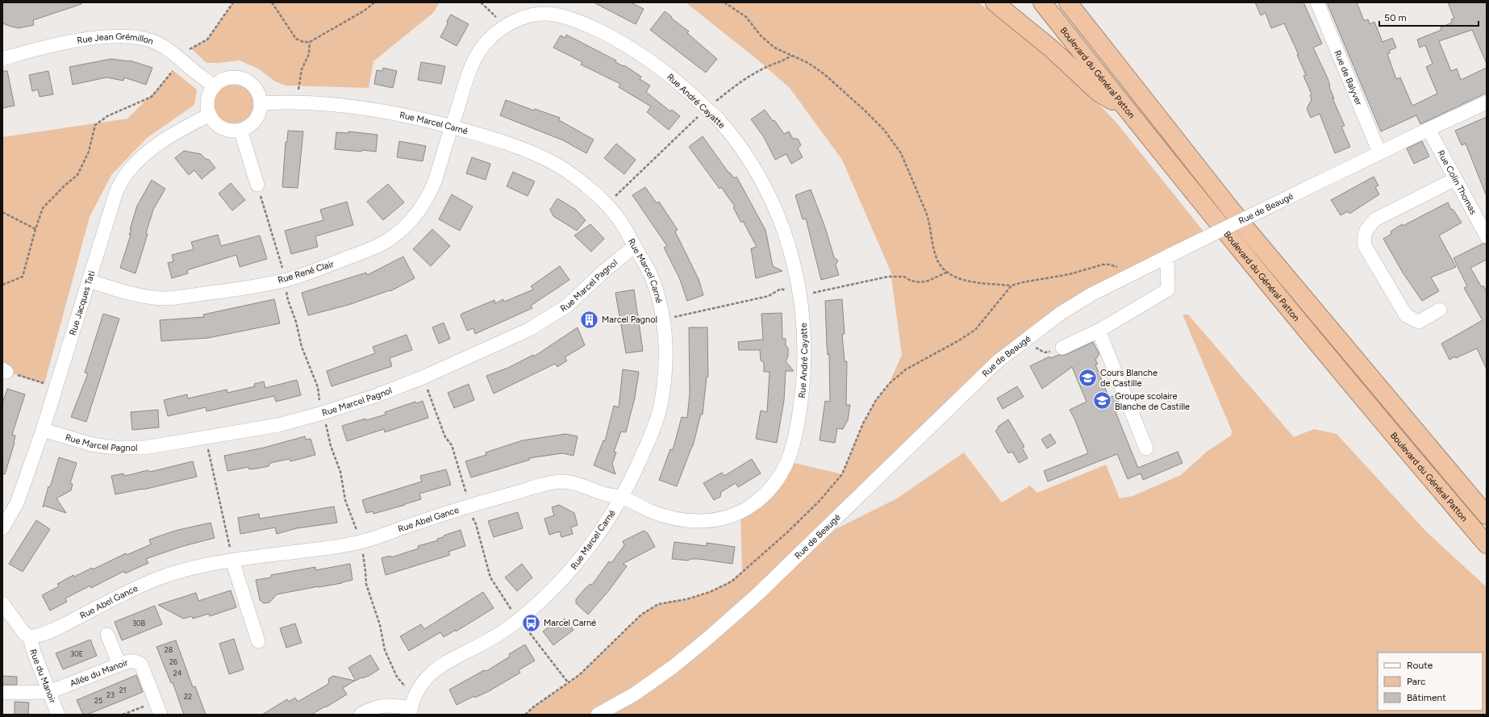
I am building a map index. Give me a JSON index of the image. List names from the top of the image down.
{
  "streets": {
    "highway": ["Boulevard du Général Patton"],
    "street": [
      "Rue Jean Grémillon",
      "Rue de Balyver",
      "Rue André Cayatte",
      "Rue Marcel Carné",
      "Rue Colin Thomas",
      "Rue de Beaugé",
      "Rue René Clair",
      "Rue Marcel Pagnol",
      "Rue Jacques Tati",
      "Rue Abel Gance",
      "Allée du Manoir",
      "Rue du Manoir"
    ]
  },
  "crossings": [
    ["Rue Jean Grémillon", "Rue Marcel Carné"],
    ["Rue Jean Grémillon", "Rue Jacques Tati"],
    ["Rue de Balyver", "Rue de Beaugé"],
    ["Rue André Cayatte", "Rue Marcel Carné"],
    ["Rue André Cayatte", "Rue René Clair"],
    ["Rue André Cayatte", "Rue Abel Gance"],
    ["Rue Marcel Carné", "Rue René Clair"],
    ["Rue Marcel Carné", "Rue Marcel Pagnol"],
    ["Rue Marcel Carné", "Rue Jacques Tati"],
    ["Rue Marcel Carné", "Rue Abel Gance"],
    ["Rue Colin Thomas", "Rue de Beaugé"],
    ["Rue René Clair", "Rue Jacques Tati"],
    ["Rue Marcel Pagnol", "Rue Jacques Tati"],
    ["Rue Abel Gance", "Rue du Manoir"],
    ["Allée du Manoir", "Rue du Manoir"]
  ],
  "places": {
    "building": ["Marcel Pagnol"],
    "school or university": ["Cours Blanche de Castille", "Groupe scolaire Blanche de Castille"],
    "bus stop": ["Marcel Carné"]
  },
  "house_numbers": [
    "30B",
    "28",
    "30E",
    "26",
    "24",
    "21",
    "23",
    "22",
    "25"
  ],
  "legend": ["Route", "Parc", "Bâtiment"],
  "scale_bar": "50 m"
}
